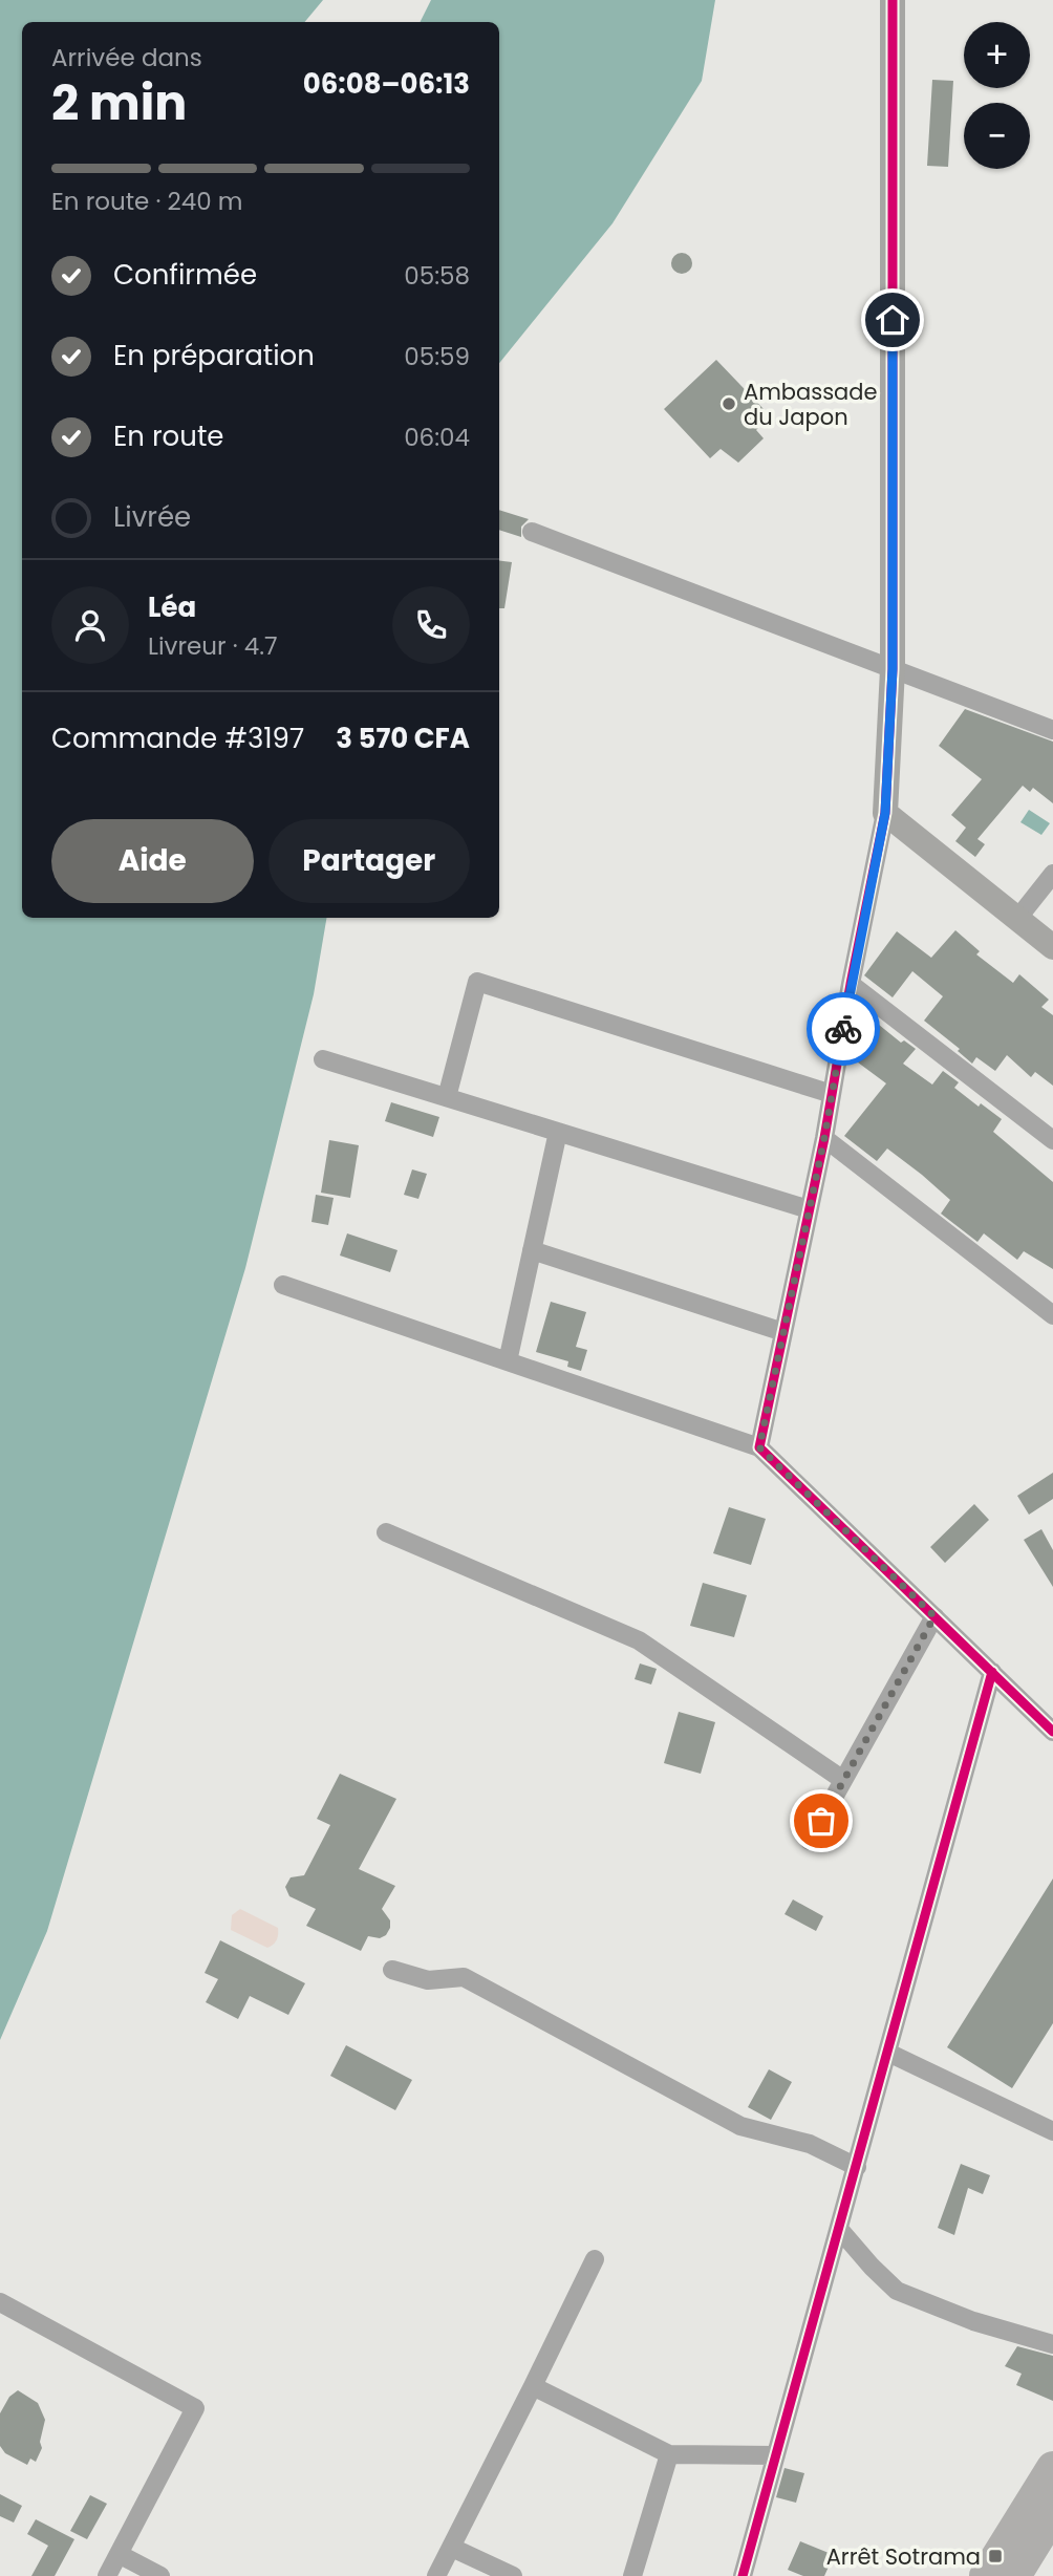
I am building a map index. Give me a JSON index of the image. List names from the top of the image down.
{
  "places": {
    "other": ["Ambassade du Japon"],
    "transit": ["Arrêt Sotrama"]
  },
  "page": {
    "map_buttons": ["+", "−"],
    "heading": ["2 min", "Arrivée dans", "06:08–06:13"],
    "panel": [
      "Léa",
      "Livreur · 4.7",
      "Commande #3197",
      "3 570 CFA"
    ],
    "bar": "En route · 240 m",
    "list": [
      ["Confirmée", "05:58"],
      ["En préparation", "05:59"],
      ["En route", "06:04"],
      "Livrée"
    ],
    "buttons": ["Aide", "Partager"]
  }
}
